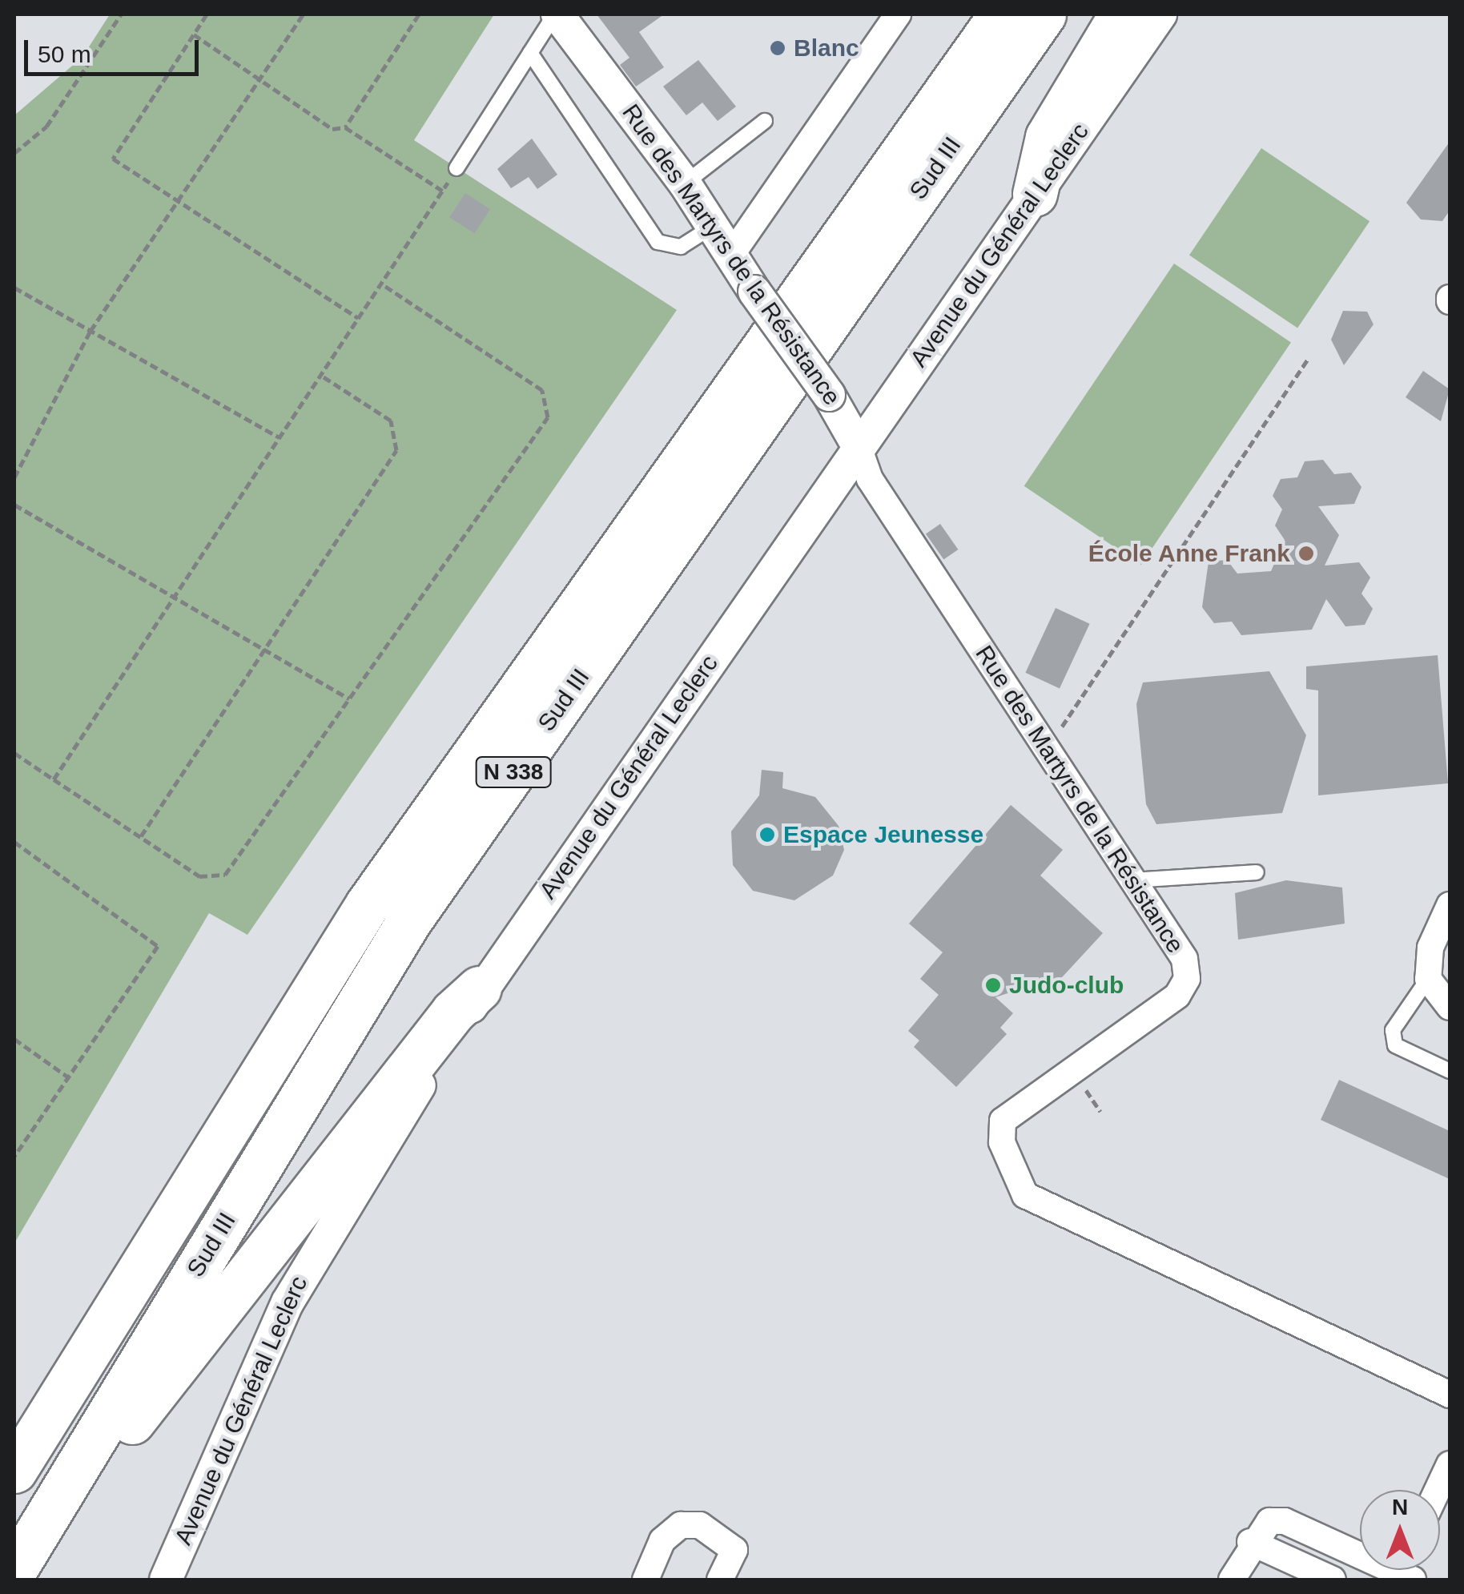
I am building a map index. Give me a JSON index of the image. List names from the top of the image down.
{
  "streets": {
    "highway": ["Sud III", "N 338"],
    "street": ["Avenue du Général Leclerc", "Rue des Martyrs de la Résistance"]
  },
  "crossings": [
    ["Avenue du Général Leclerc", "Rue des Martyrs de la Résistance"]
  ],
  "places": [
    "Blanc",
    "École Anne Frank",
    "Espace Jeunesse",
    "Judo-club"
  ],
  "scale_bar": "50 m",
  "north": "top"
}
